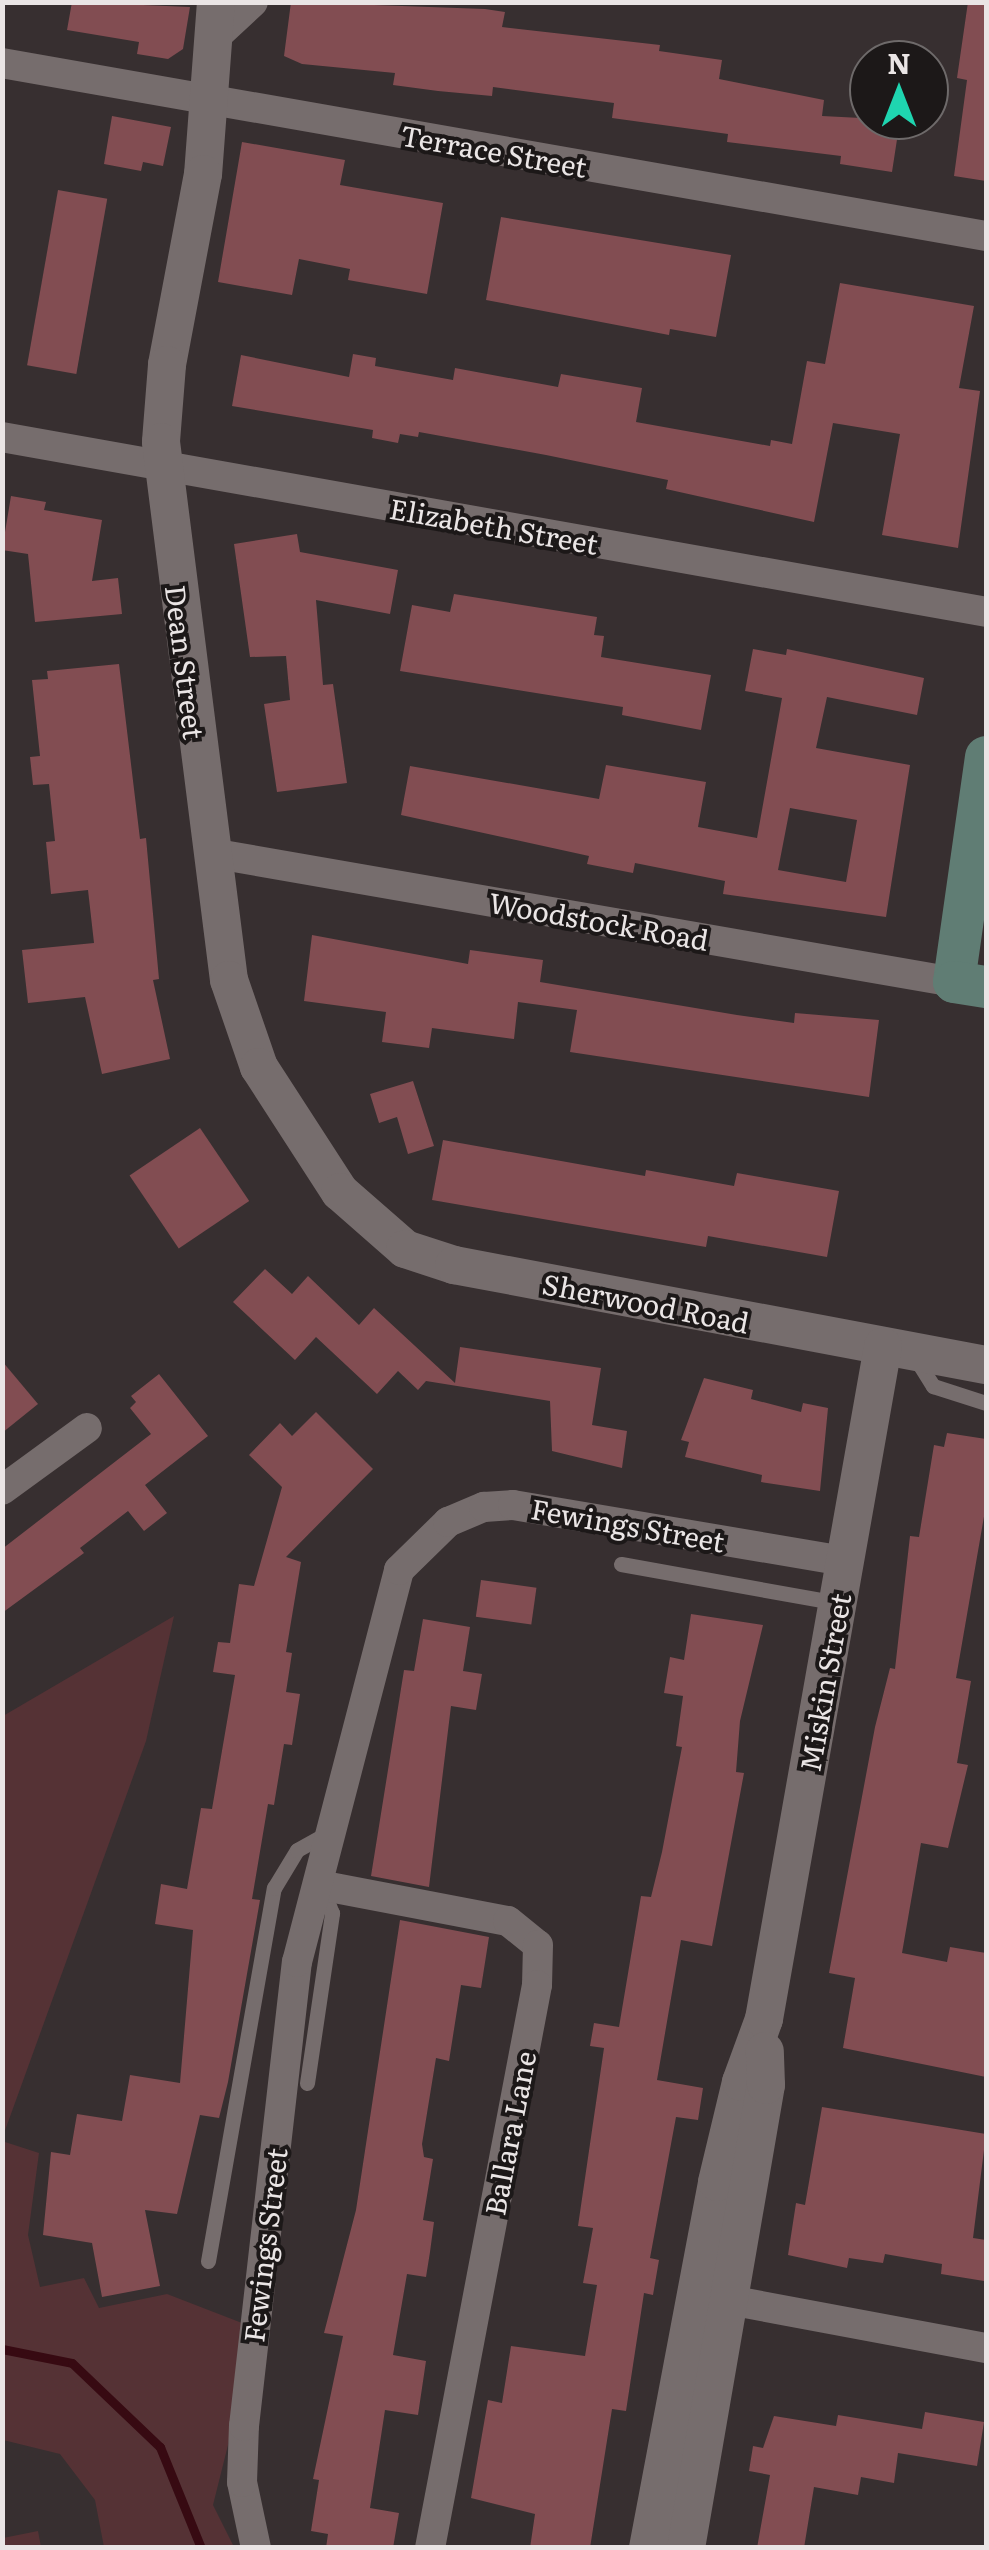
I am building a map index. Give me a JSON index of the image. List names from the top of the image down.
{
  "streets": {
    "street": [
      "Terrace Street",
      "Elizabeth Street",
      "Dean Street",
      "Woodstock Road",
      "Sherwood Road",
      "Fewings Street",
      "Miskin Street",
      "Ballara Lane"
    ]
  },
  "crossings": [
    ["Terrace Street", "Dean Street"],
    ["Elizabeth Street", "Dean Street"],
    ["Dean Street", "Woodstock Road"],
    ["Dean Street", "Sherwood Road"],
    ["Sherwood Road", "Miskin Street"],
    ["Fewings Street", "Miskin Street"],
    ["Fewings Street", "Ballara Lane"]
  ],
  "north": "top"
}
